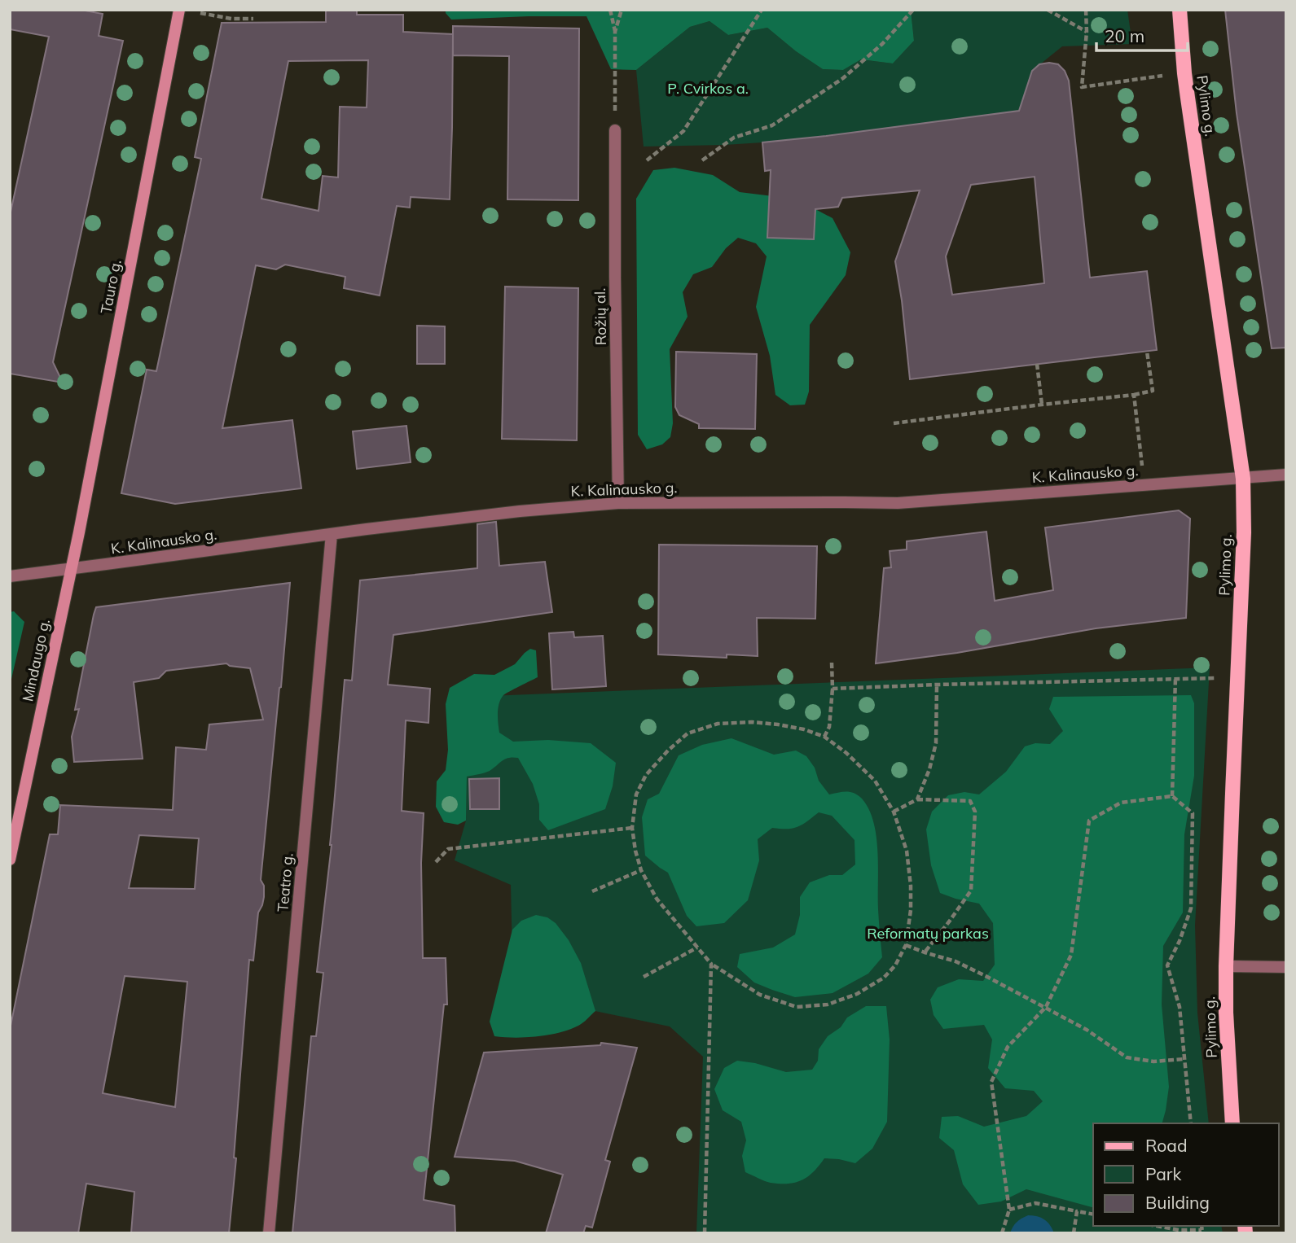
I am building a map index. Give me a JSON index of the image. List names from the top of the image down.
{
  "streets": {
    "main road": ["Pylimo g.", "Tauro g.", "Mindaugo g."],
    "street": ["Rožių al.", "K. Kalinausko g.", "Teatro g."]
  },
  "crossings": [
    ["Pylimo g.", "K. Kalinausko g."],
    ["Tauro g.", "K. Kalinausko g."],
    ["Tauro g.", "Mindaugo g."],
    ["Rožių al.", "K. Kalinausko g."],
    ["K. Kalinausko g.", "Mindaugo g."],
    ["K. Kalinausko g.", "Teatro g."]
  ],
  "parks": ["P. Cvirkos a.", "Reformatų parkas"],
  "legend": ["Road", "Park", "Building"],
  "scale_bar": "20 m"
}
